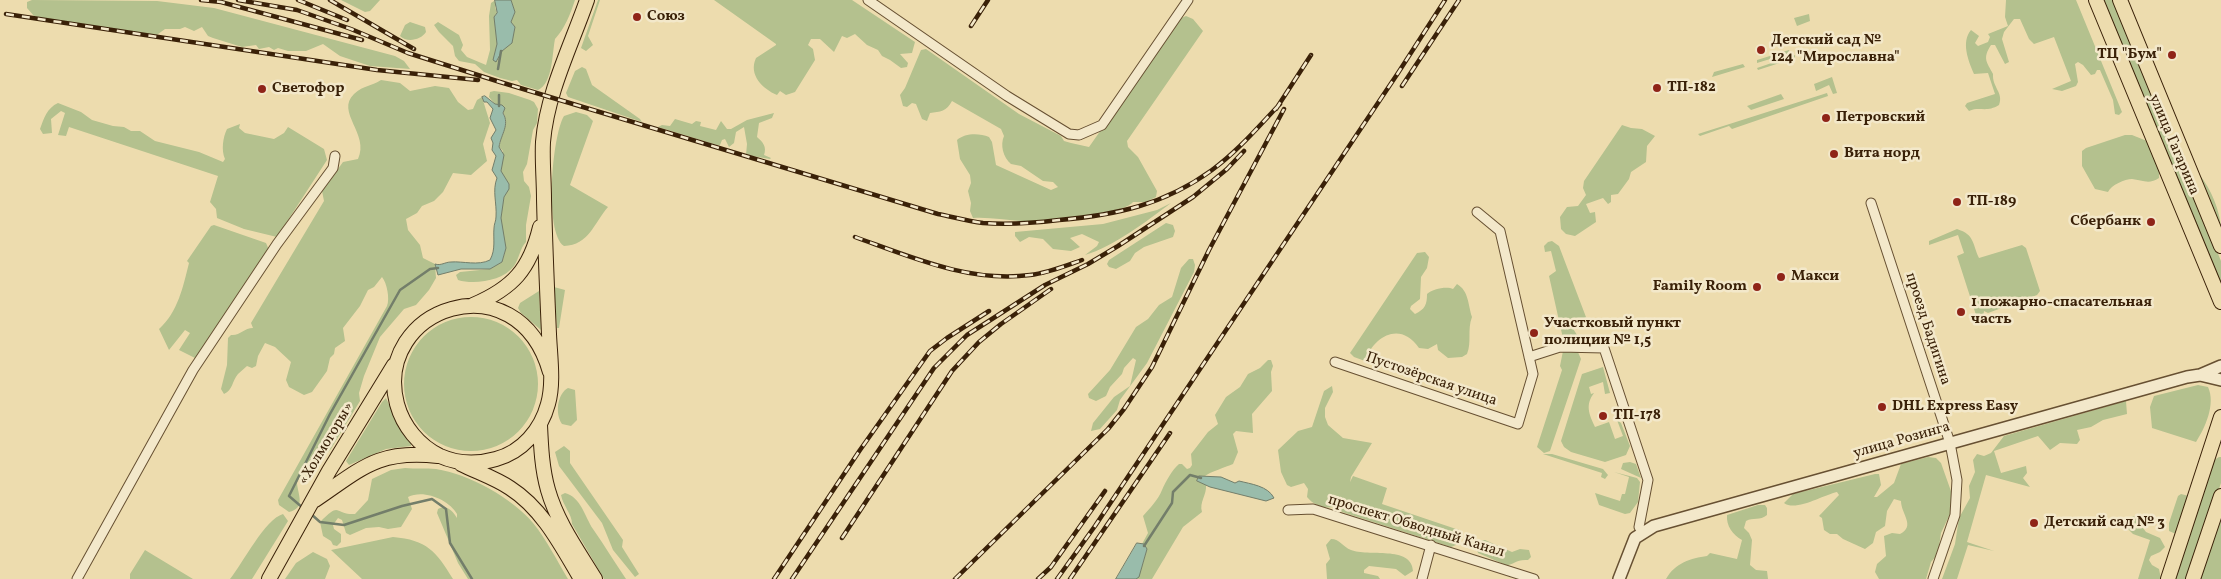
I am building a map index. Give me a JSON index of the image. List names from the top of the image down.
{
  "streets": {
    "main road": ["улица Гагарина", "«Холмогоры»"],
    "street": [
      "проезд Бадигина",
      "Пустозёрская улица",
      "улица Розинга",
      "проспект Обводный Канал"
    ]
  },
  "crossings": [
    ["проезд Бадигина", "улица Розинга"]
  ],
  "places": [
    "Союз",
    "Детский сад № 124 \"Мирославна\"",
    "ТЦ \"Бум\"",
    "ТП-182",
    "Светофор",
    "Петровский",
    "Вита норд",
    "ТП-189",
    "Сбербанк",
    "Макси",
    "Family Room",
    "1 пожарно-спасательная часть",
    "Участковый пункт полиции № 1,5",
    "DHL Express Easy",
    "ТП-178",
    "Детский сад № 3"
  ]
}
